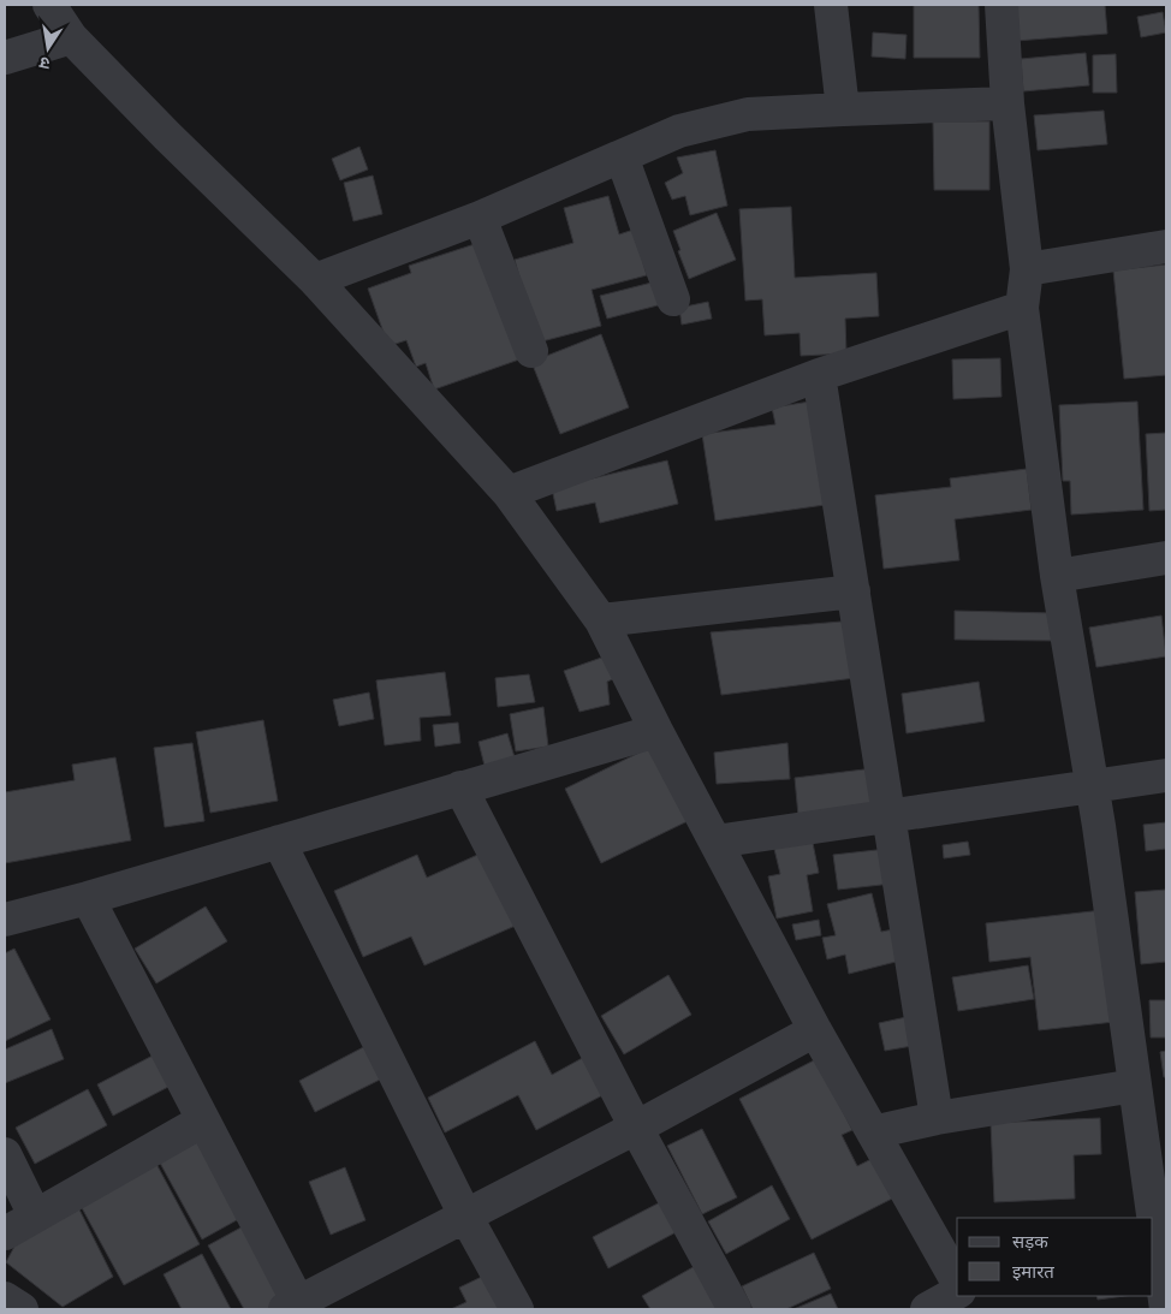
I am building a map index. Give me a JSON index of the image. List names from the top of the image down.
{
  "legend": ["सड़क", "इमारत"],
  "north": "bottom"
}
